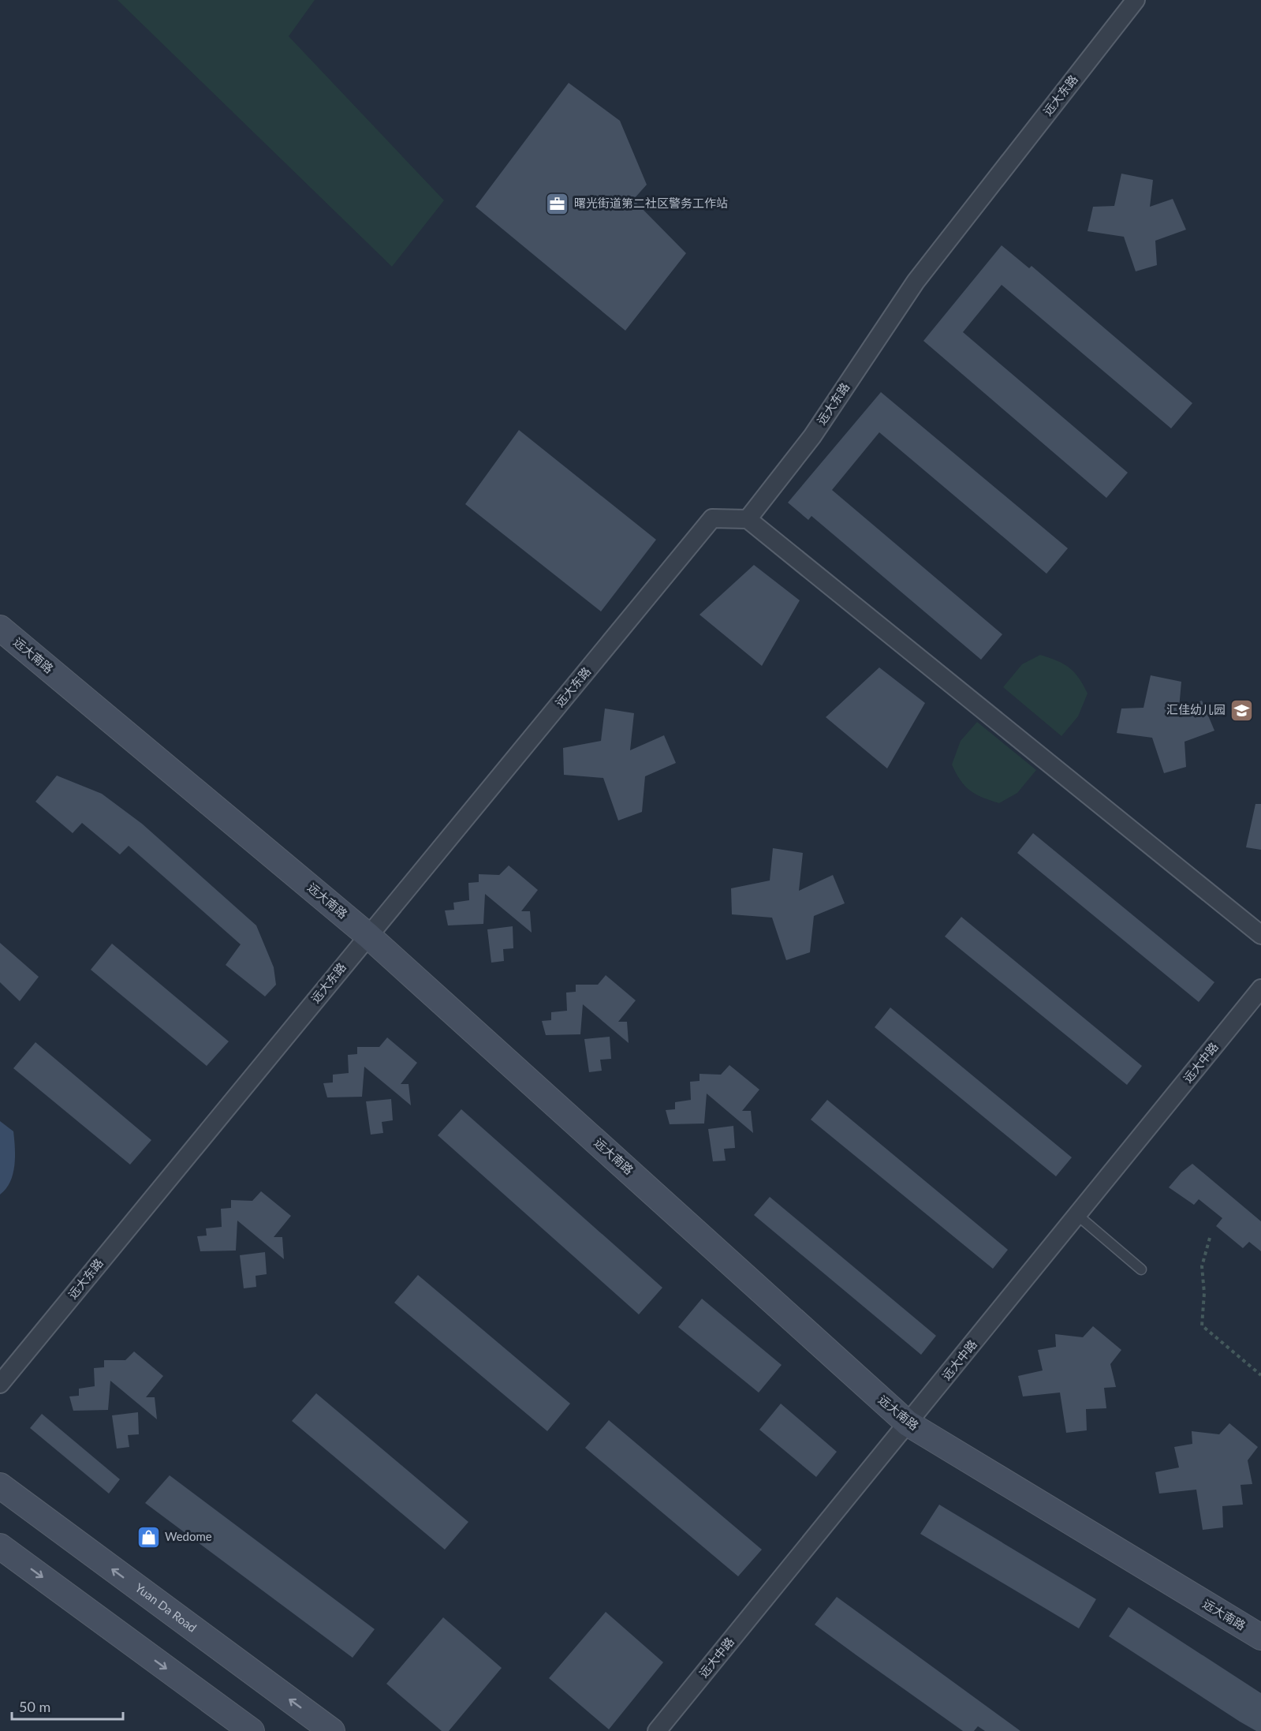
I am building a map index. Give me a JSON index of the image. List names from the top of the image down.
{
  "streets": {
    "street": [
      "远大东路",
      "远大南路",
      "远大中路",
      "Yuan Da Road"
    ]
  },
  "crossings": [
    ["远大东路", "远大南路"],
    ["远大南路", "远大中路"]
  ],
  "places": {
    "office": ["曙光街道第二社区警务工作站"],
    "school or university": ["汇佳幼儿园"],
    "shop": ["Wedome"]
  },
  "scale_bar": "50 m"
}
